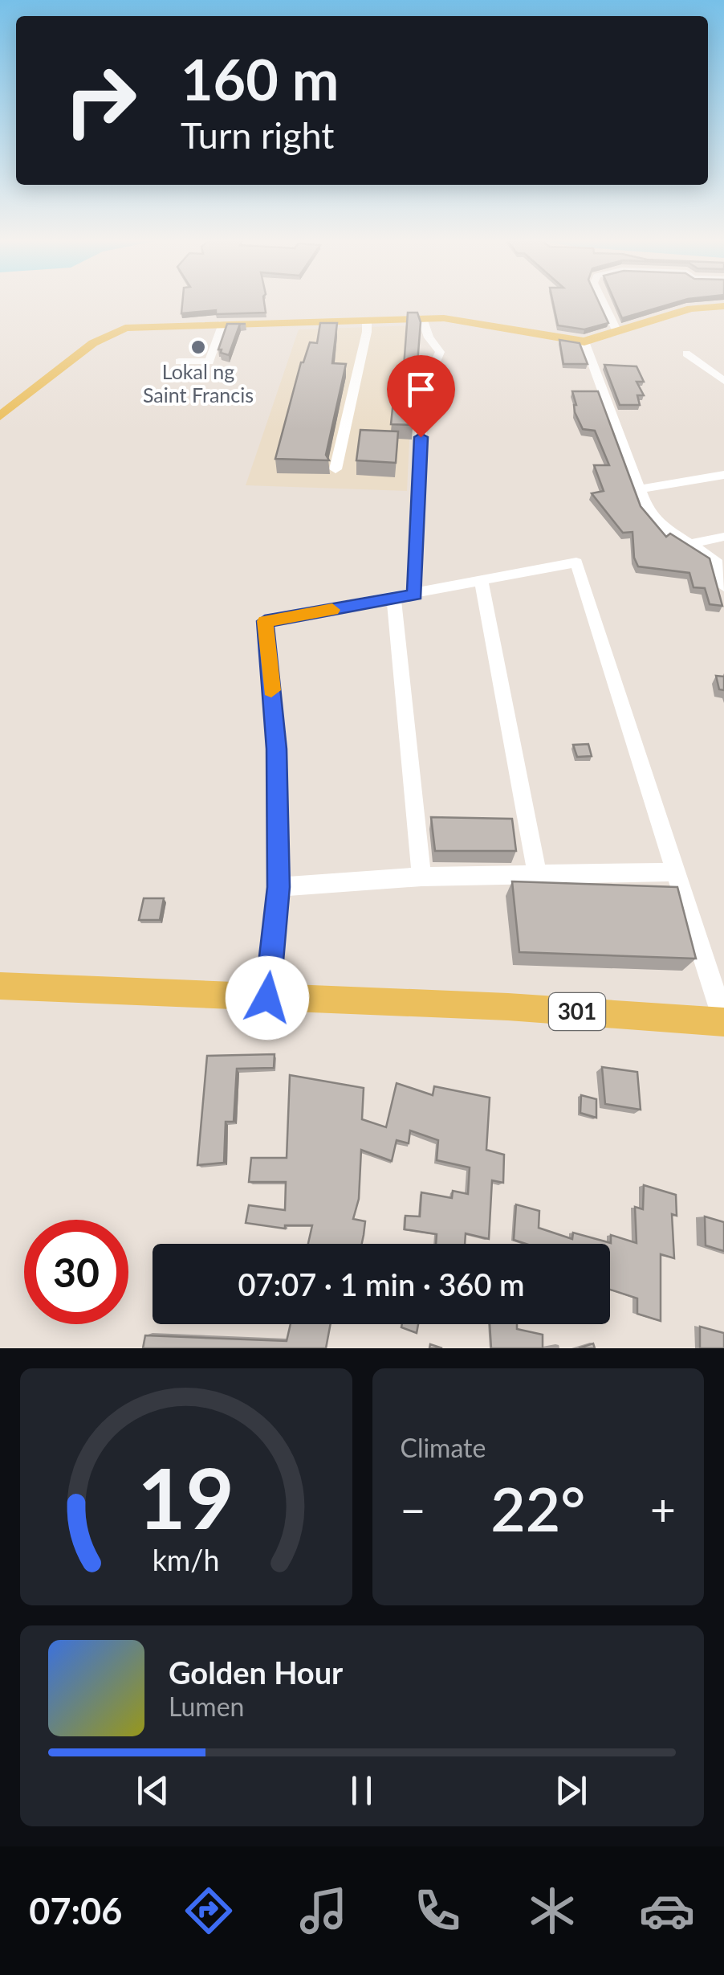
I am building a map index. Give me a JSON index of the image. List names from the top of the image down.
{
  "streets": {
    "main road": ["301"]
  },
  "places": ["Lokal ng Saint Francis"],
  "page": {
    "turn": ["160 m", "Turn right"],
    "limit": "30",
    "trip": "07:07 · 1 min · 360 m",
    "tile": "Climate",
    "heat": ["−", "22°", "+"],
    "song": ["Golden Hour", "Lumen"],
    "tabs": "07:06",
    "gauge": ["19", "km/h"]
  }
}
